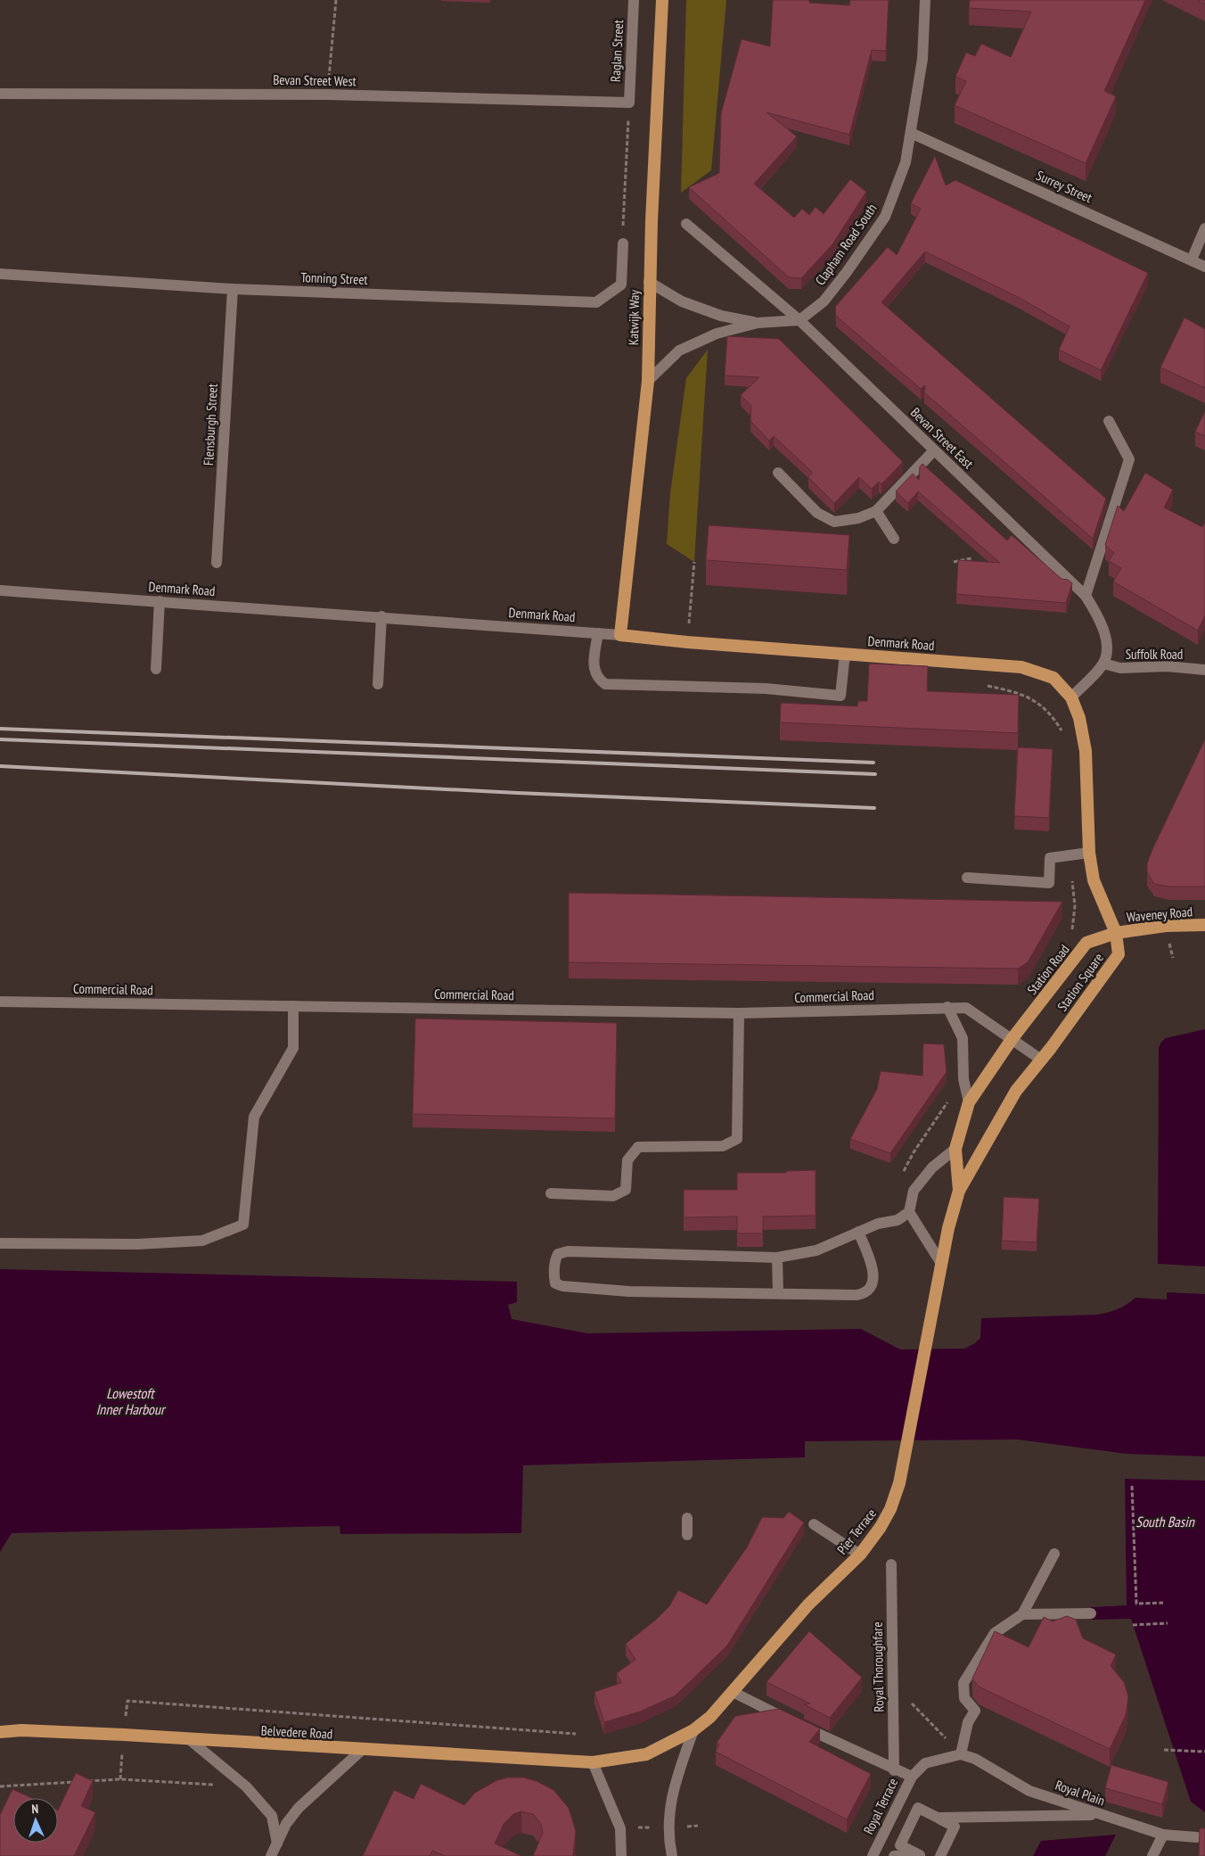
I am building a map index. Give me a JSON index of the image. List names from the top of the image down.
{
  "streets": {
    "highway": [
      "Katwijk Way",
      "Denmark Road",
      "Waveney Road",
      "Station Road",
      "Station Square",
      "Pier Terrace",
      "Belvedere Road"
    ],
    "street": [
      "Raglan Street",
      "Bevan Street West",
      "Surrey Street",
      "Clapham Road South",
      "Tonning Street",
      "Flensburgh Street",
      "Bevan Street East",
      "Suffolk Road",
      "Commercial Road",
      "Royal Thoroughfare",
      "Royal Plain",
      "Royal Terrace"
    ]
  },
  "crossings": [
    ["Raglan Street", "Bevan Street West"],
    ["Surrey Street", "Clapham Road South"],
    ["Clapham Road South", "Bevan Street East"],
    ["Tonning Street", "Flensburgh Street"],
    ["Katwijk Way", "Denmark Road"],
    ["Bevan Street East", "Suffolk Road"],
    ["Denmark Road", "Station Square"],
    ["Waveney Road", "Station Road"],
    ["Waveney Road", "Station Square"],
    ["Station Road", "Station Square"],
    ["Station Road", "Commercial Road"],
    ["Station Square", "Commercial Road"],
    ["Station Square", "Pier Terrace"],
    ["Pier Terrace", "Belvedere Road"],
    ["Royal Plain", "Royal Terrace"]
  ],
  "water": ["Lowestoft Inner Harbour", "South Basin"],
  "north": "top"
}
